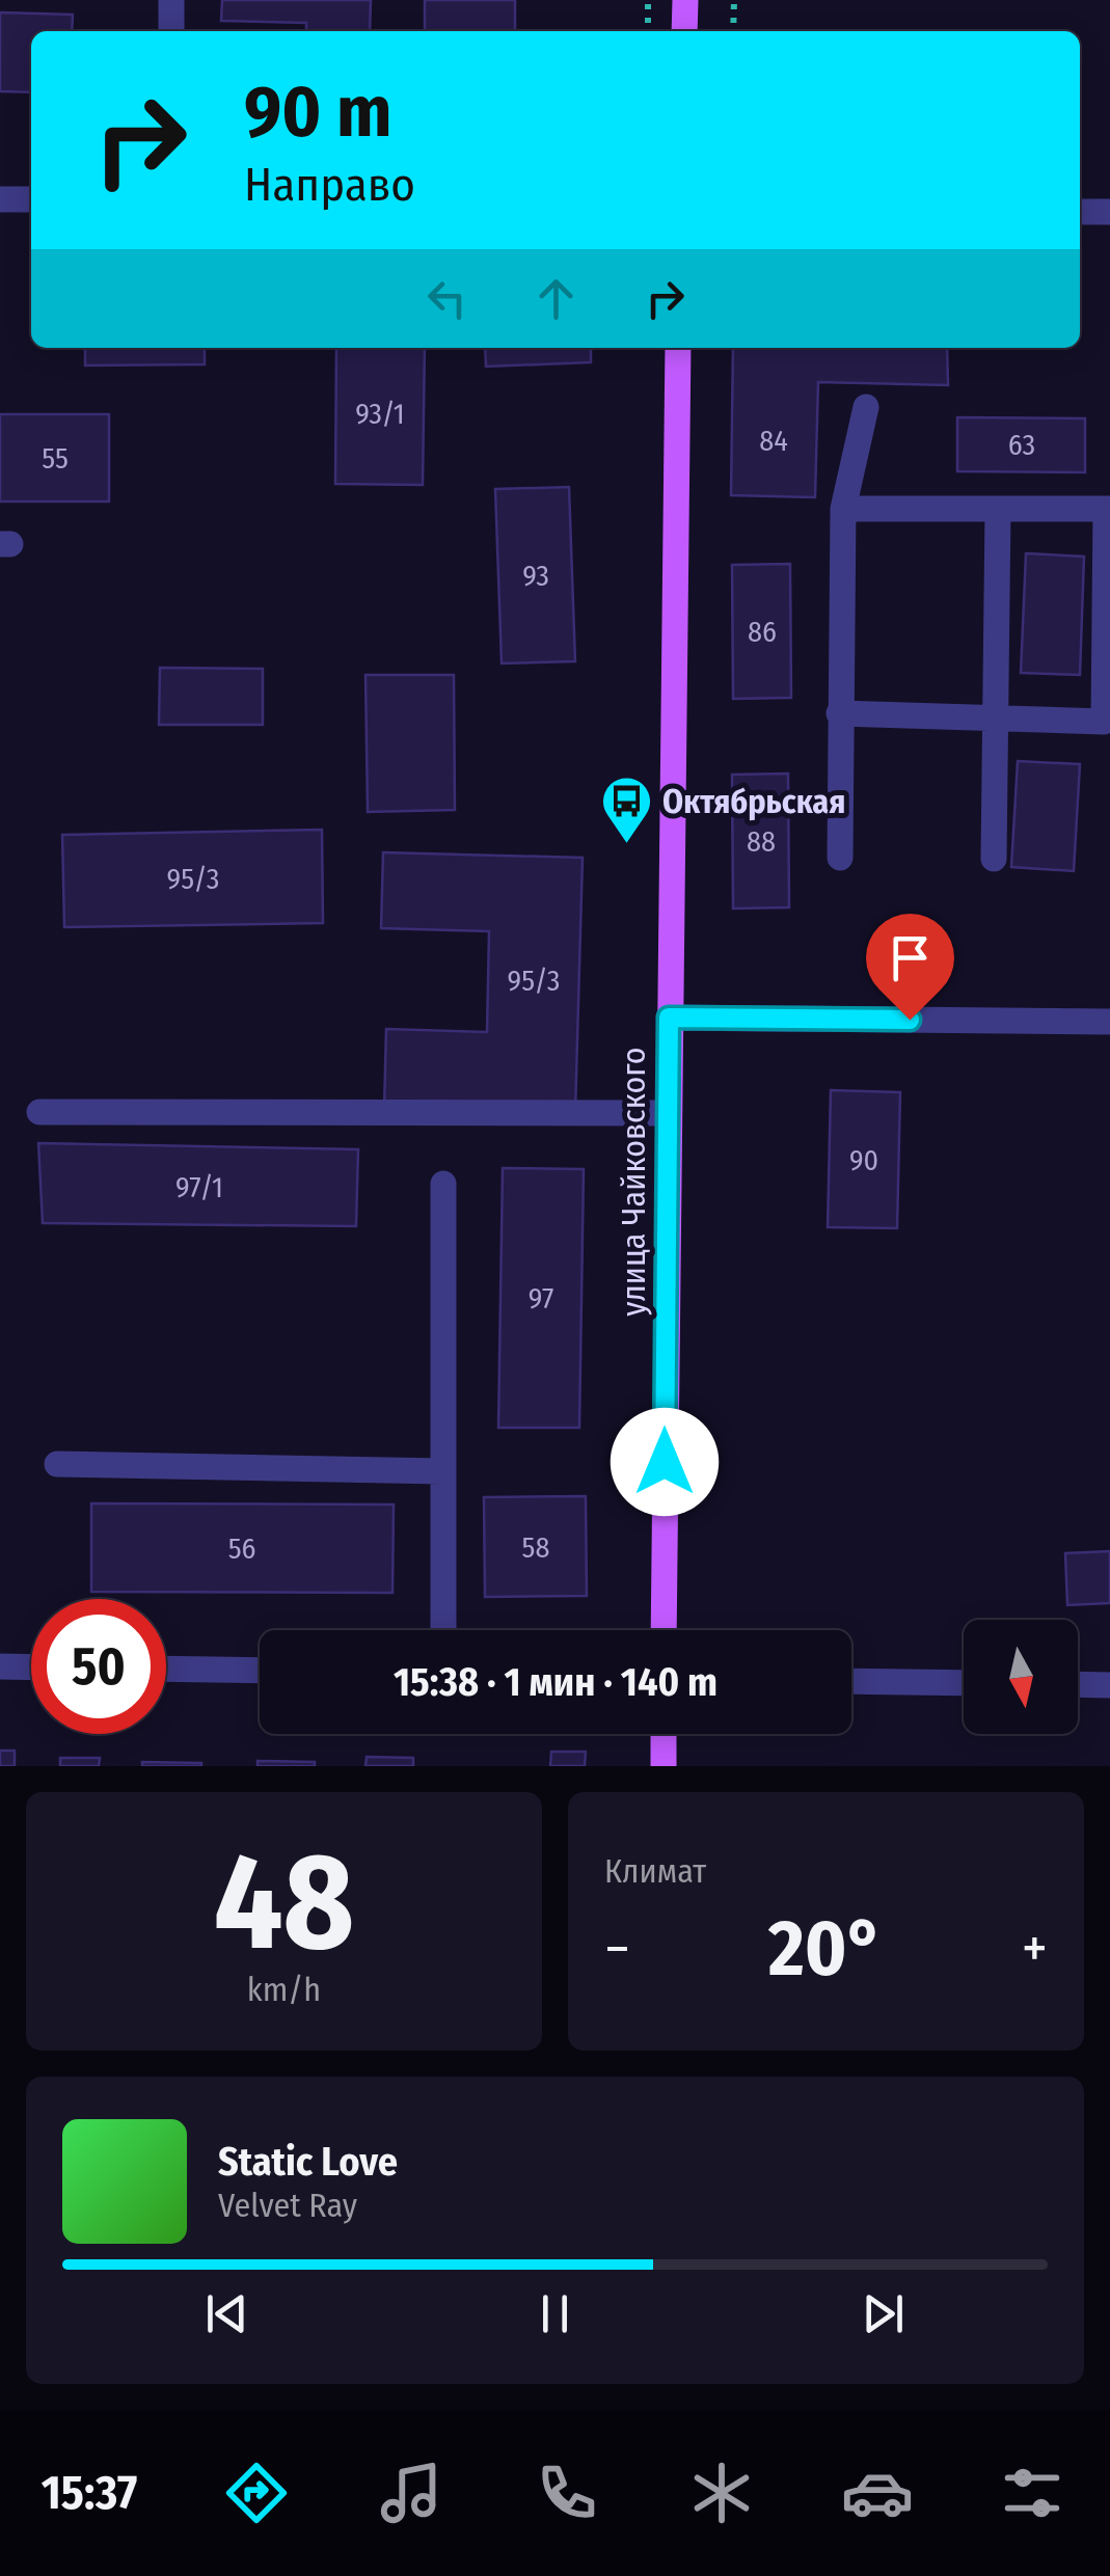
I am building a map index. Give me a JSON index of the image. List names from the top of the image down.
{
  "streets": {
    "main road": ["улица Чайковского"]
  },
  "places": {
    "bus stop": ["Октябрьская"]
  },
  "house_numbers": [
    "93/1",
    "84",
    "63",
    "55",
    "93",
    "86",
    "88",
    "95/3",
    "95/3",
    "90",
    "97/1",
    "97",
    "58",
    "56"
  ],
  "north": "bottom",
  "page": {
    "turn": ["90 m", "Направо"],
    "limit": "50",
    "trip": "15:38 · 1 мин · 140 m",
    "tile": [
      ["48", "km/h"],
      "Климат"
    ],
    "heat": ["−", "20°", "+"],
    "song": ["Static Love", "Velvet Ray"],
    "tabs": "15:37"
  }
}
